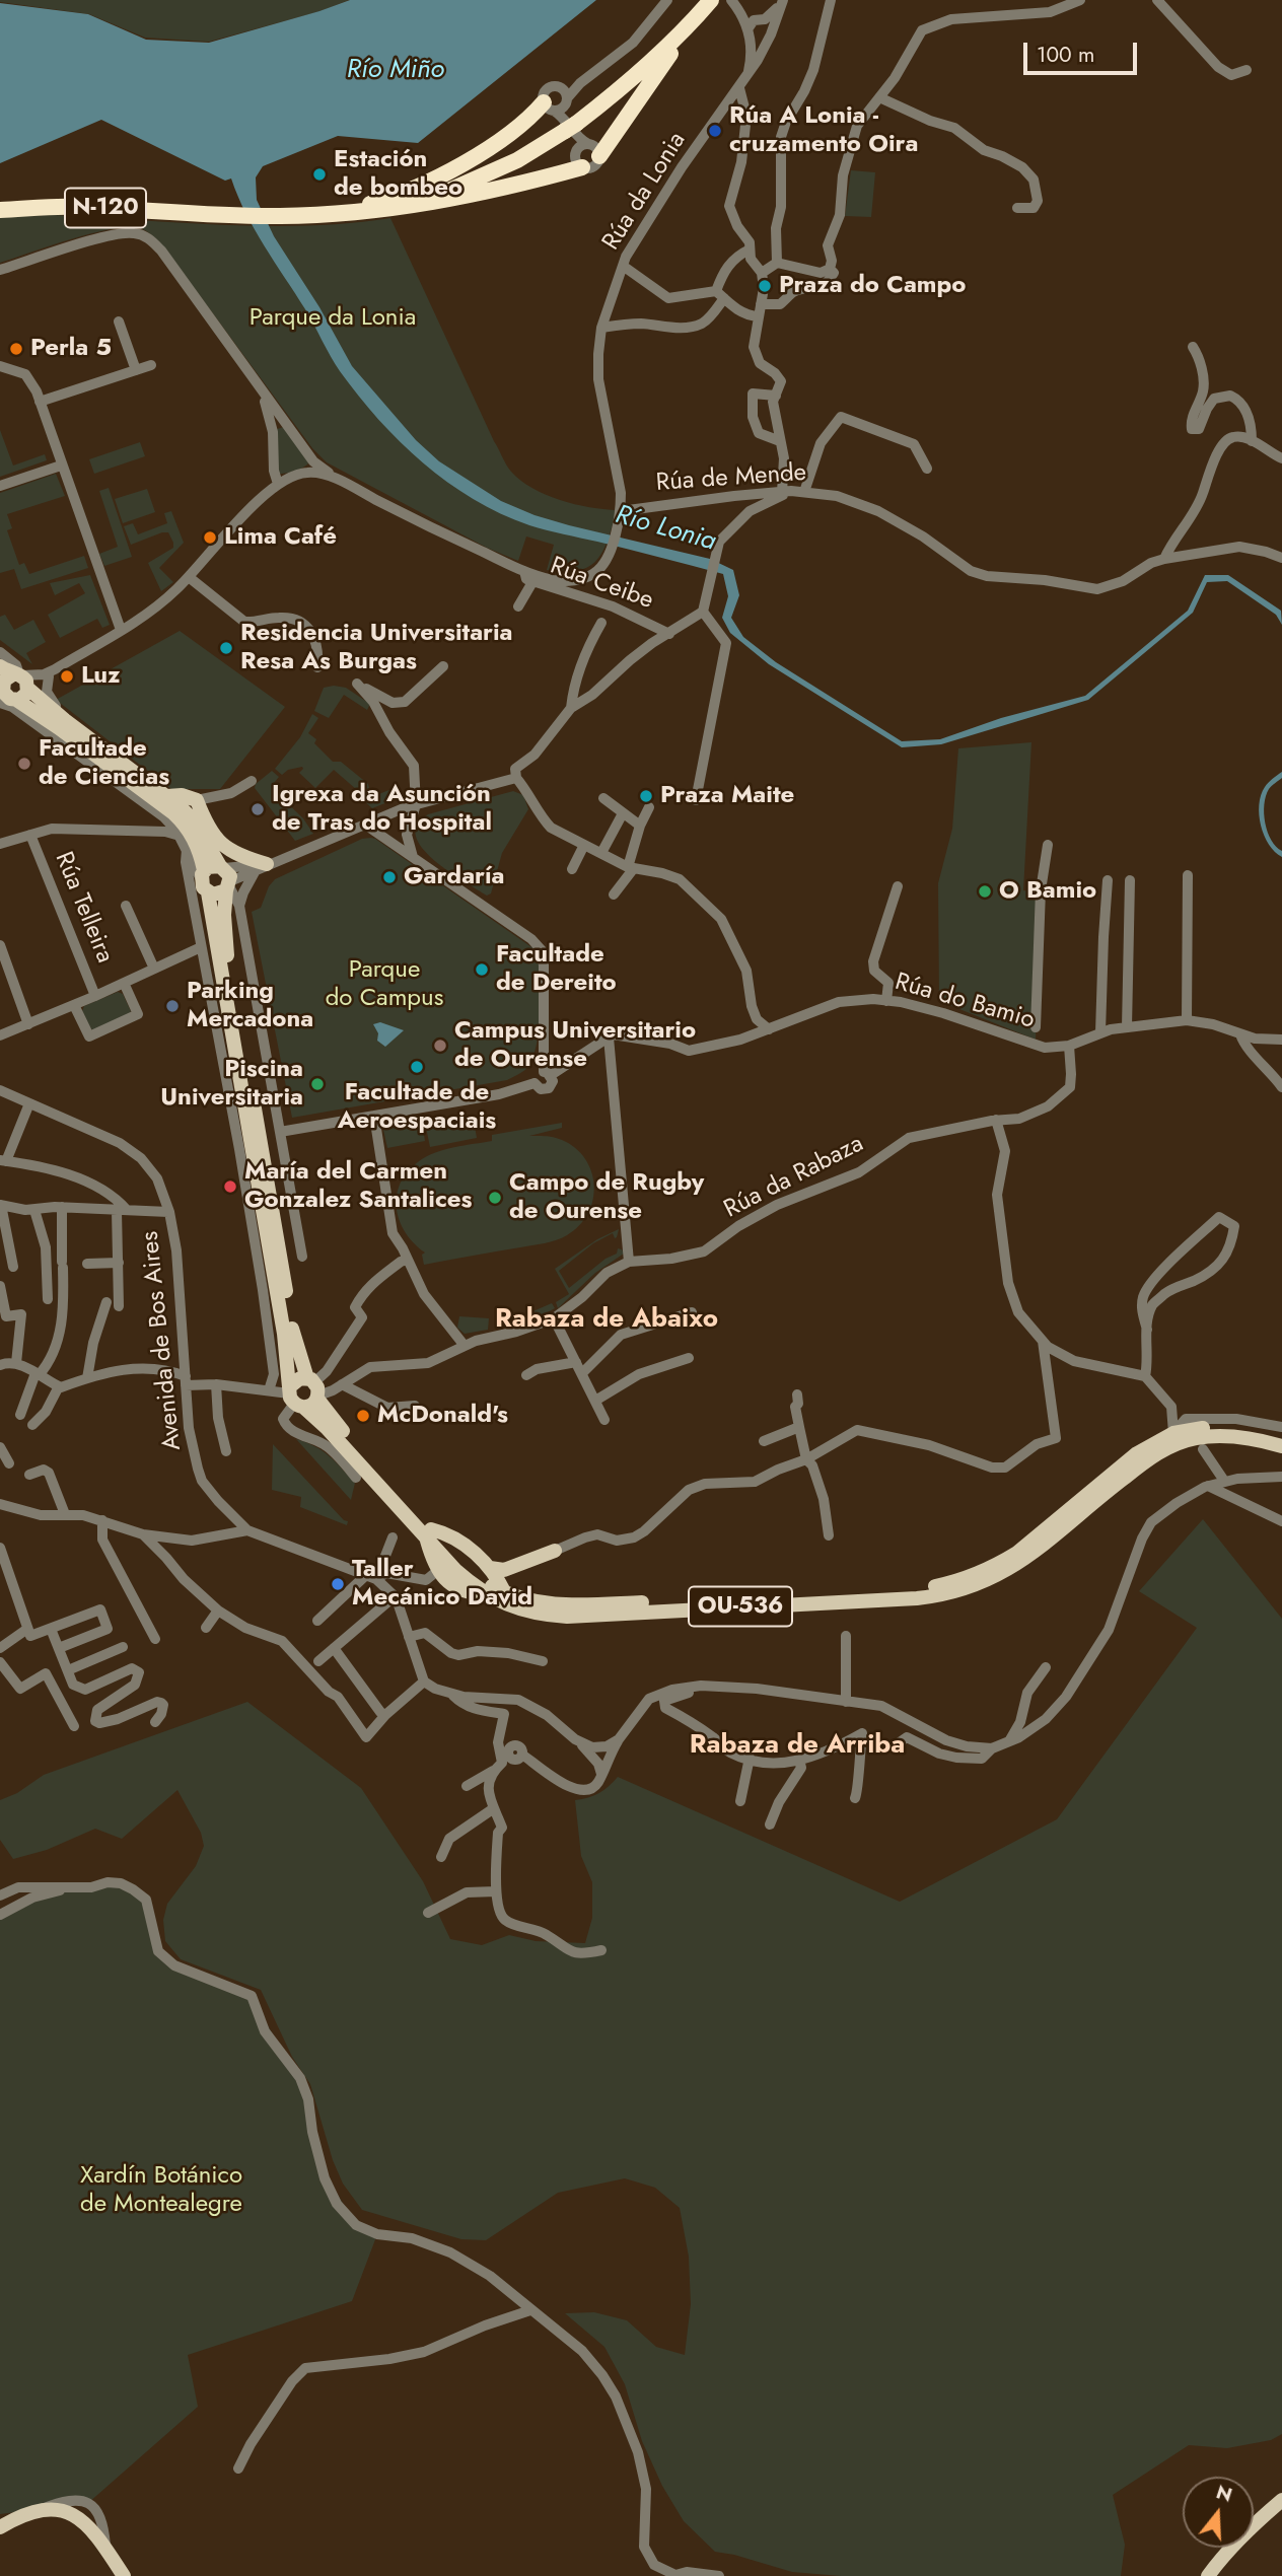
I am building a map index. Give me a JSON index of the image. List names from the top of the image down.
{
  "streets": {
    "highway": ["N-120"],
    "main road": ["OU-536"],
    "street": [
      "Rúa da Lonia",
      "Rúa de Mende",
      "Rúa Ceibe",
      "Rúa Telleira",
      "Rúa do Bamio",
      "Rúa da Rabaza",
      "Avenida de Bos Aires"
    ]
  },
  "crossings": [
    ["Rúa da Lonia", "Rúa de Mende"],
    ["Rúa do Bamio", "Rúa da Rabaza"]
  ],
  "districts": ["Rabaza de Abaixo", "Rabaza de Arriba"],
  "water": ["Río Miño", "Río Lonia"],
  "parks": ["Parque da Lonia", "Parque do Campus", "Xardín Botánico de Montealegre"],
  "places": [
    "Rúa A Lonia - cruzamento Oira",
    "Estación de bombeo",
    "Praza do Campo",
    "Perla 5",
    "Lima Café",
    "Residencia Universitaria Resa As Burgas",
    "Luz",
    "Facultade de Ciencias",
    "Praza Maite",
    "Igrexa da Asunción de Tras do Hospital",
    "Gardaría",
    "O Bamio",
    "Facultade de Dereito",
    "Parking Mercadona",
    "Campus Universitario de Ourense",
    "Facultade de Aeroespaciais",
    "Piscina Universitaria",
    "María del Carmen Gonzalez Santalices",
    "Campo de Rugby de Ourense",
    "McDonald's",
    "Taller Mecánico David"
  ],
  "scale_bar": "100 m",
  "north": "top"
}
